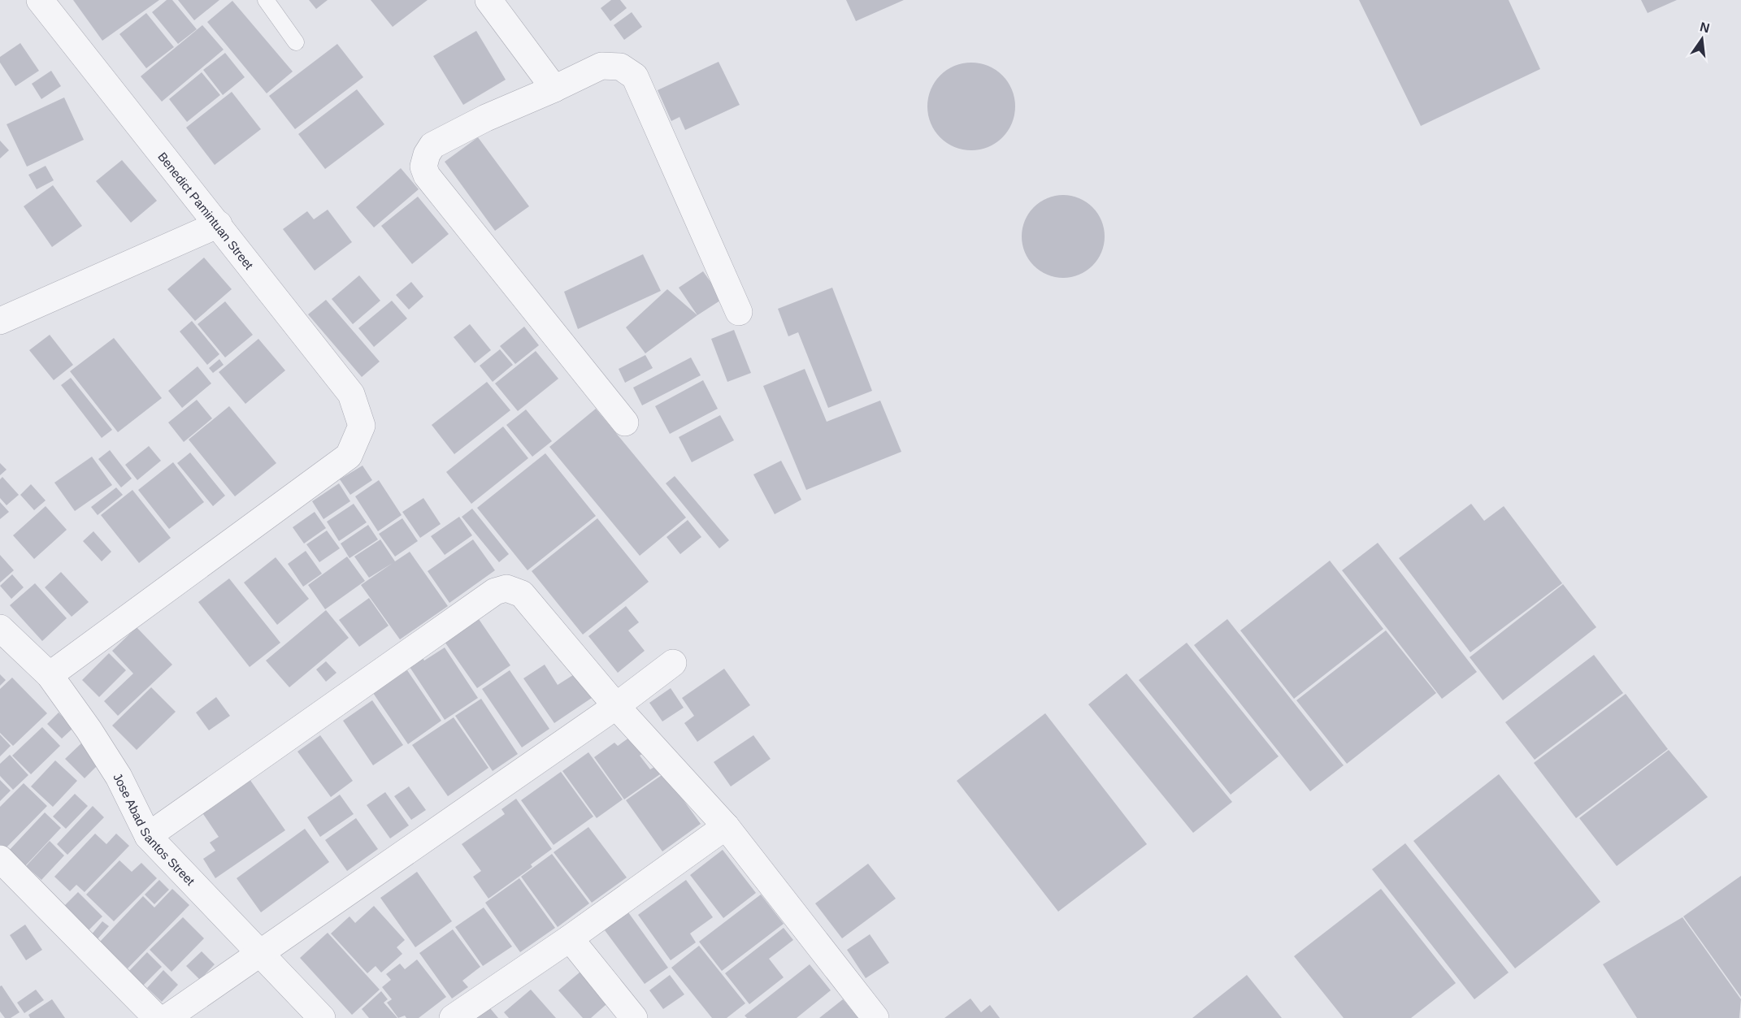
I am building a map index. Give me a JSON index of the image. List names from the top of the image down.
{
  "streets": {
    "street": ["Benedict Pamintuan Street", "Jose Abad Santos Street"]
  },
  "crossings": [
    ["Benedict Pamintuan Street", "Jose Abad Santos Street"]
  ],
  "north": "top"
}
